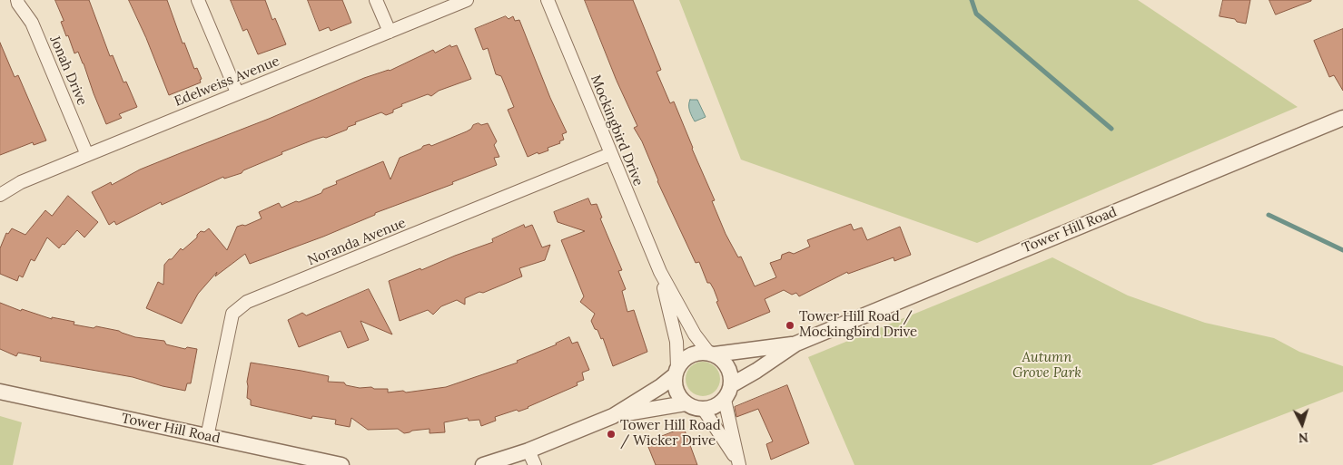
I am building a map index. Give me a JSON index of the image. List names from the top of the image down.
{
  "streets": {
    "street": [
      "Jonah Drive",
      "Edelweiss Avenue",
      "Mockingbird Drive",
      "Tower Hill Road",
      "Noranda Avenue"
    ]
  },
  "crossings": [
    ["Jonah Drive", "Edelweiss Avenue"],
    ["Mockingbird Drive", "Tower Hill Road"],
    ["Mockingbird Drive", "Noranda Avenue"],
    ["Tower Hill Road", "Noranda Avenue"]
  ],
  "parks": ["Autumn Grove Park"],
  "places": ["Tower Hill Road / Mockingbird Drive", "Tower Hill Road / Wicker Drive"],
  "north": "bottom"
}
